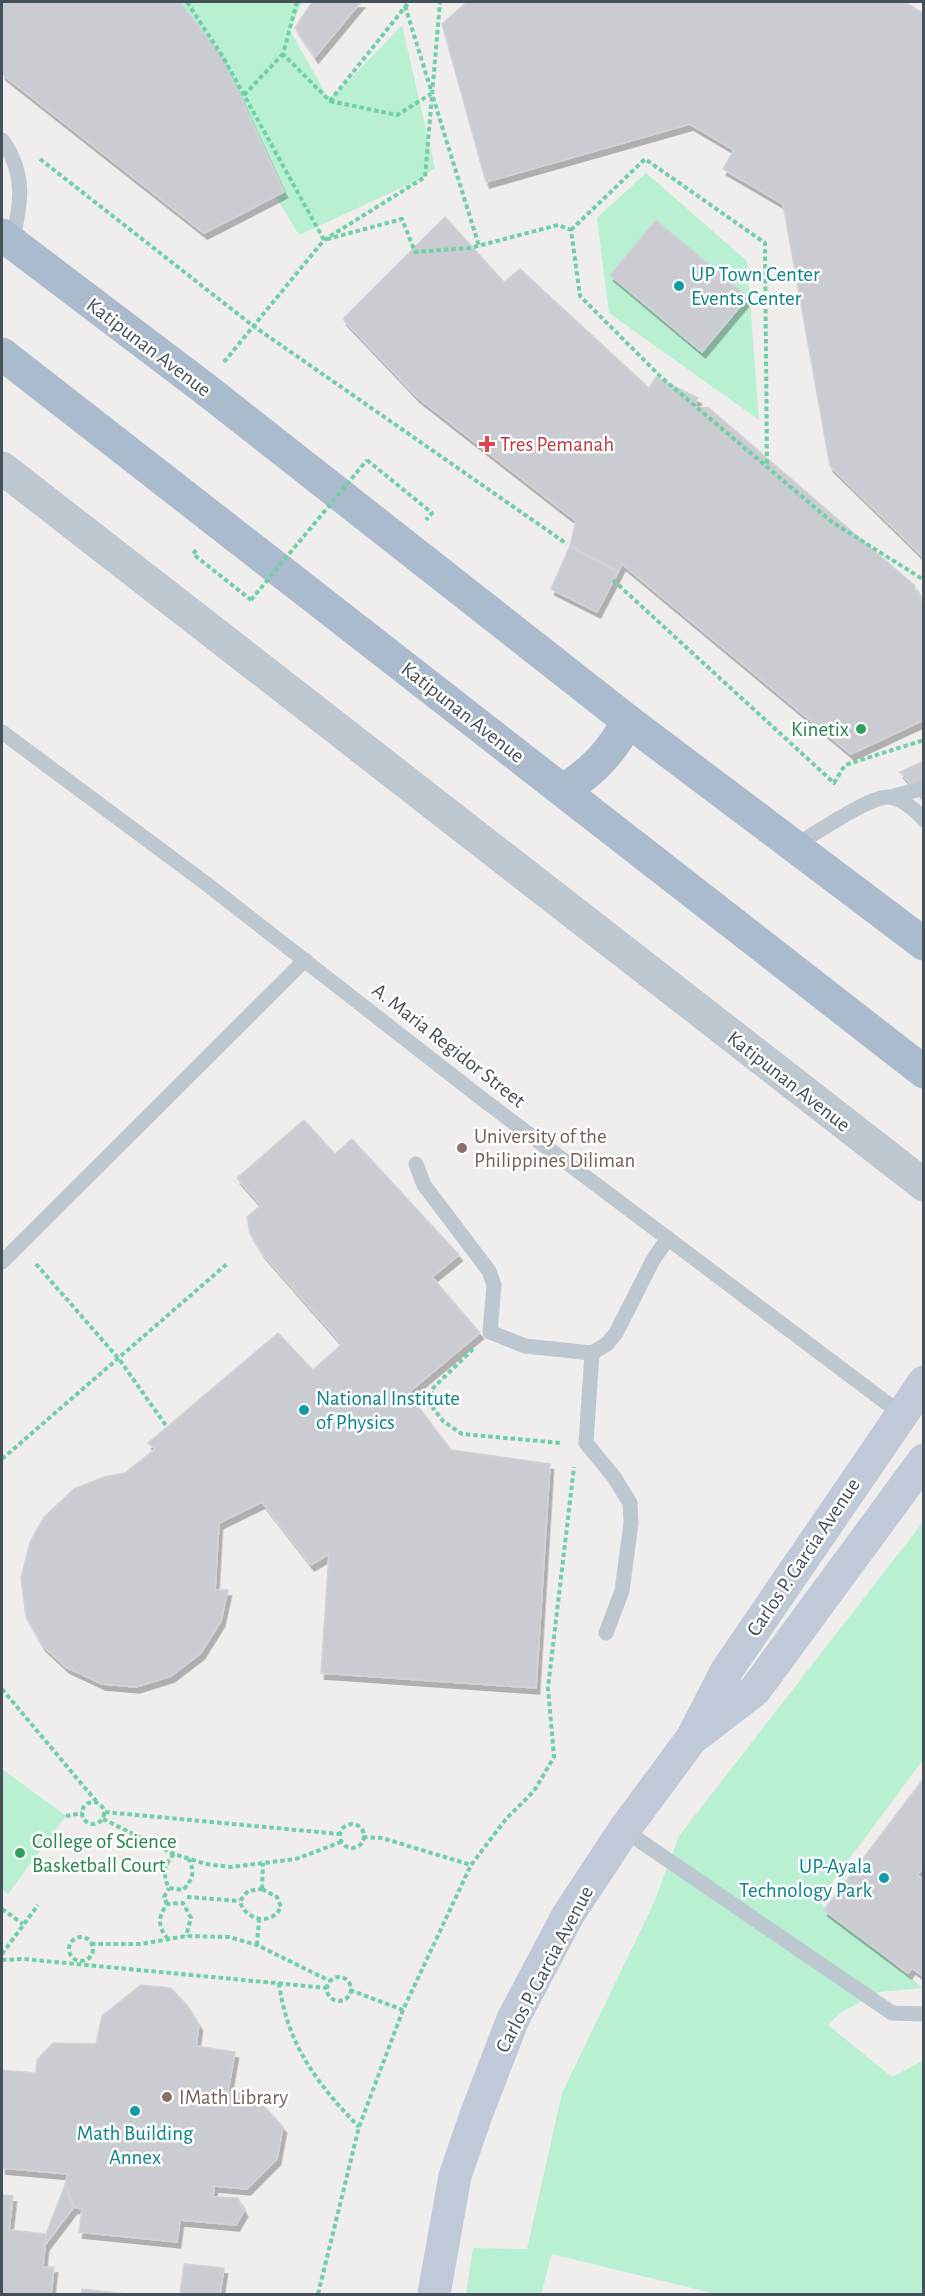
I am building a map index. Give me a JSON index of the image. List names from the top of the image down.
{
  "streets": {
    "main road": ["Katipunan Avenue", "Carlos P. Garcia Avenue"],
    "lane": ["A. Maria Regidor Street"]
  },
  "crossings": [
    ["A. Maria Regidor Street", "Carlos P. Garcia Avenue"]
  ],
  "places": {
    "other": [
      "UP Town Center Events Center",
      "Kinetix",
      "University of the Philippines Diliman",
      "National Institute of Physics",
      "College of Science Basketball Court",
      "UP-Ayala Technology Park",
      "IMath Library",
      "Math Building Annex"
    ],
    "health": ["Tres Pemanah"]
  }
}
